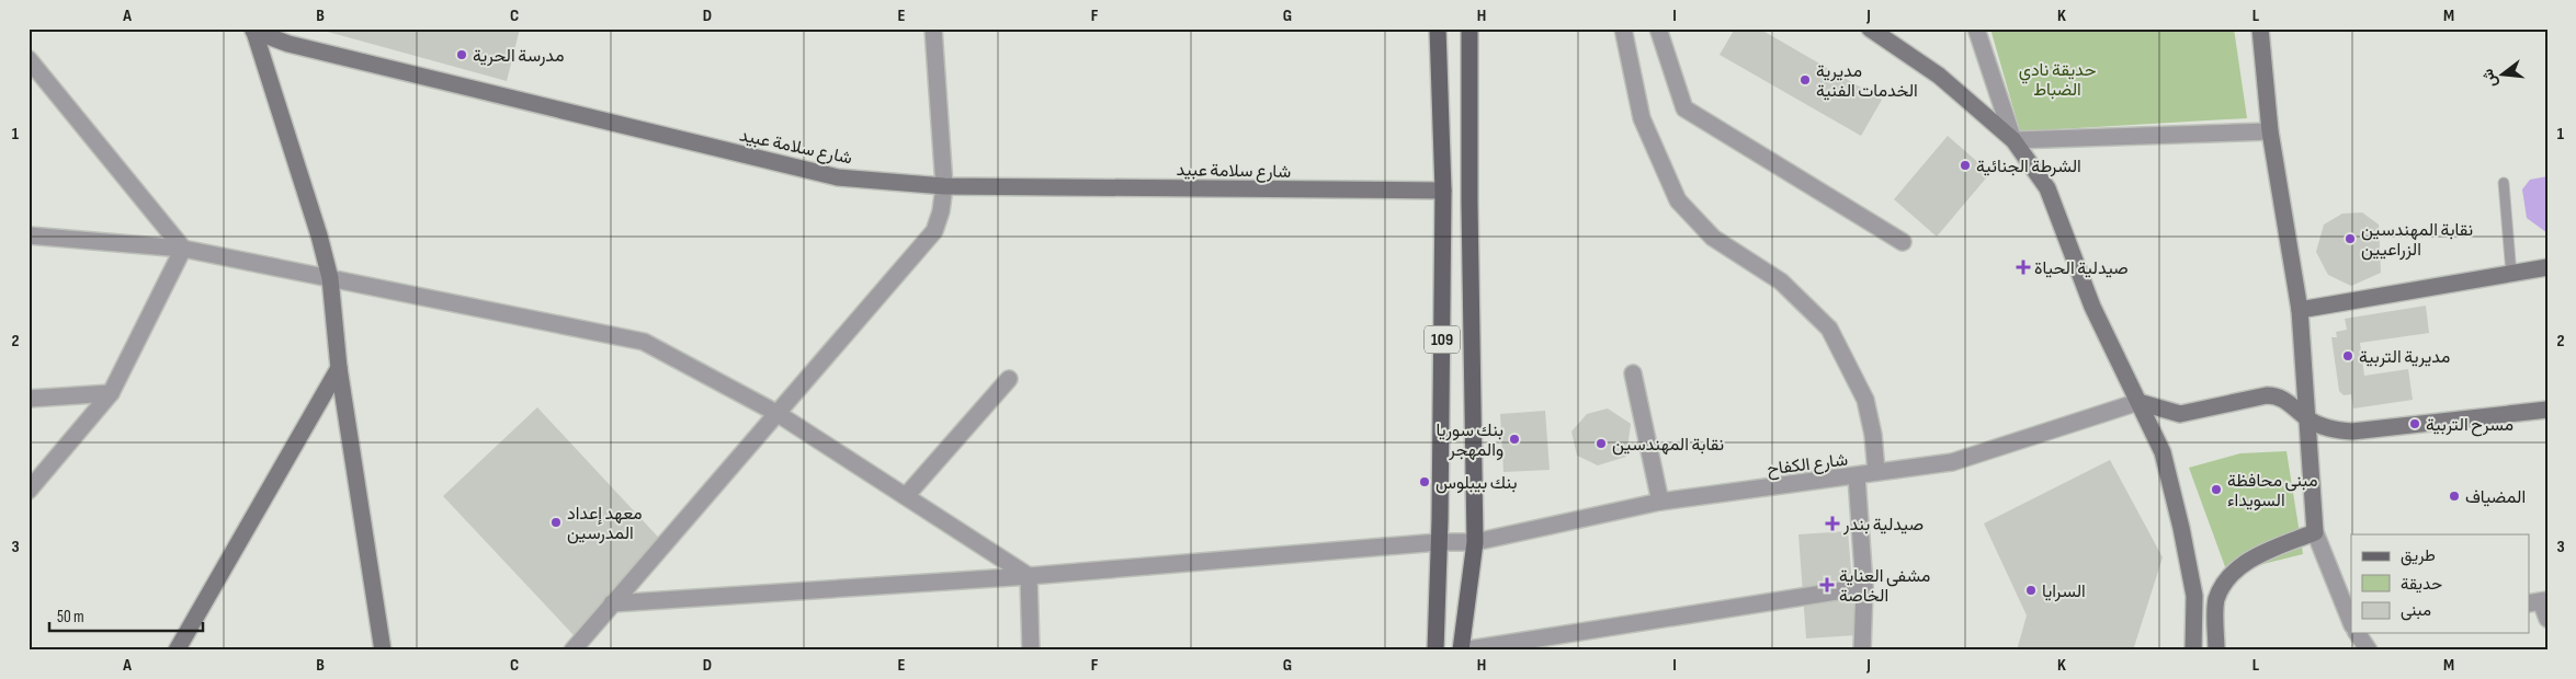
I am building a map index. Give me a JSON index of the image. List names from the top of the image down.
{
  "streets": {
    "main road": ["109"],
    "street": ["شارع سلامة عبيد", "شارع الكفاح"]
  },
  "crossings": [
    ["شارع سلامة عبيد", "109"],
    ["109", "شارع الكفاح"]
  ],
  "parks": ["حديقة نادي الضباط"],
  "places": {
    "other": [
      "مدرسة الحرية",
      "مديرية الخدمات الفنية",
      "الشرطة الجنائية",
      "نقابة المهندسين الزراعيين",
      "مديرية التربية",
      "مسرح التربية",
      "بنك سوريا والمهجر",
      "نقابة المهندسين",
      "بنك بيبلوس",
      "مبنى محافظة السويداء",
      "المضياف",
      "معهد إعداد المدرسين",
      "السرايا"
    ],
    "health": ["صيدلية الحياة", "صيدلية بندر", "مشفى العناية الخاصة"]
  },
  "legend": ["طريق", "حديقة", "مبنى"],
  "scale_bar": "50 m",
  "north": "left",
  "grid": {
    "columns": [
      "A",
      "B",
      "C",
      "D",
      "E",
      "F",
      "G",
      "H",
      "I",
      "J",
      "K",
      "L",
      "M"
    ],
    "rows": ["1", "2", "3"]
  }
}
